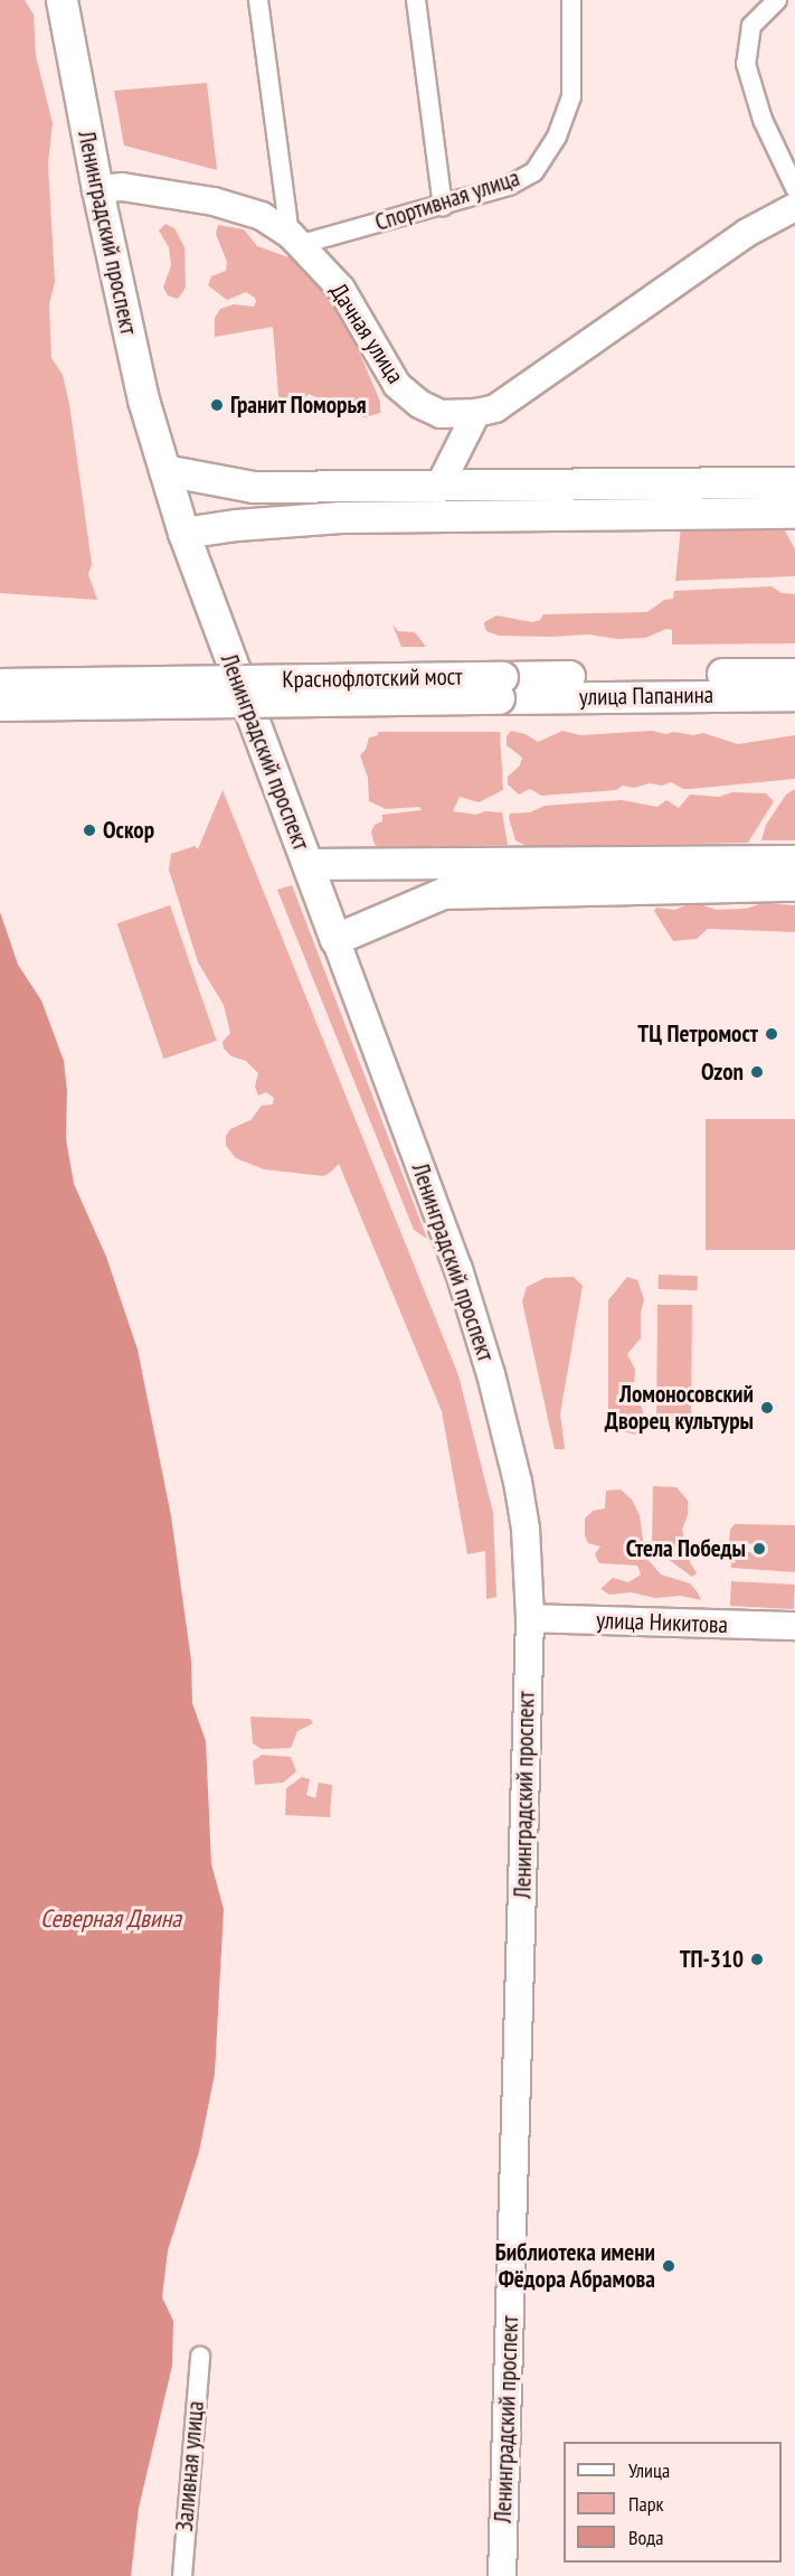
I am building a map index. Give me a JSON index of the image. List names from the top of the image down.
{
  "streets": {
    "main road": [
      "Ленинградский проспект",
      "Дачная улица",
      "Краснофлотский мост",
      "улица Папанина",
      "улица Никитова"
    ],
    "street": ["Спортивная улица", "Заливная улица"]
  },
  "crossings": [
    ["Спортивная улица", "Дачная улица"],
    ["Ленинградский проспект", "Дачная улица"],
    ["Ленинградский проспект", "улица Никитова"],
    ["Краснофлотский мост", "улица Папанина"]
  ],
  "water": ["Северная Двина"],
  "places": [
    "Гранит Поморья",
    "Оскор",
    "ТЦ Петромост",
    "Ozon",
    "Ломоносовский Дворец культуры",
    "Стела Победы",
    "ТП-310",
    "Библиотека имени Фёдора Абрамова"
  ],
  "legend": ["Улица", "Парк", "Вода"]
}
